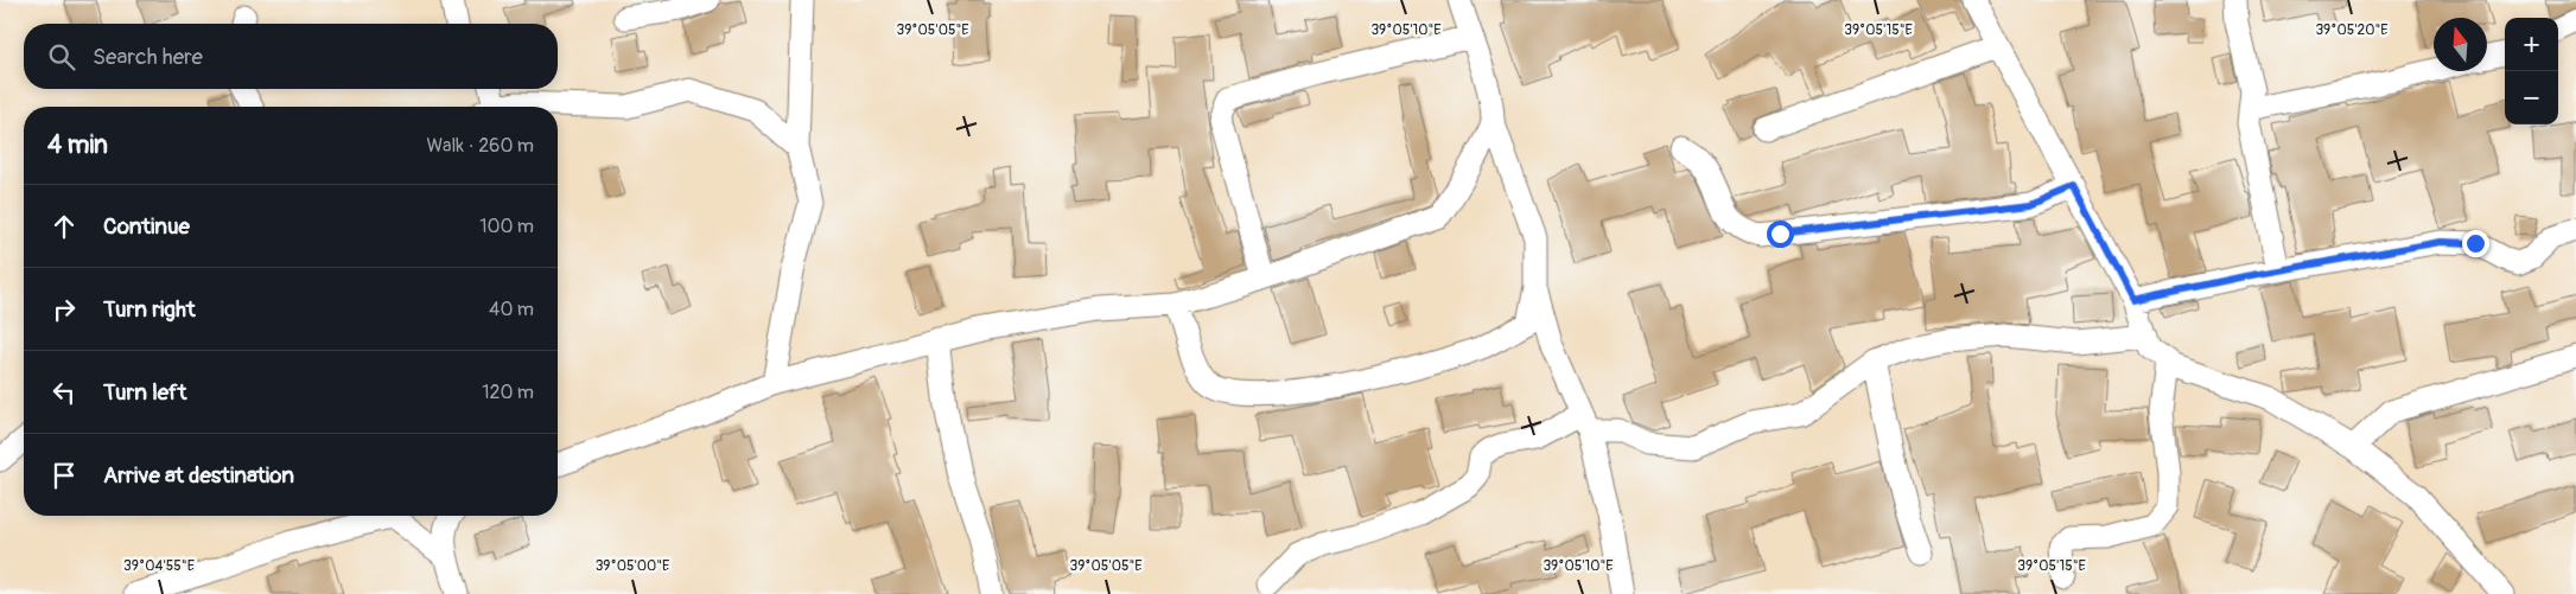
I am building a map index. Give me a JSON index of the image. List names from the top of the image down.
{
  "north": "top",
  "page": {
    "map_buttons": ["+", "−"],
    "search": "Search here",
    "heading": ["4 min", "Walk · 260 m"],
    "list": [
      ["Continue", "100 m"],
      ["Turn right", "40 m"],
      ["Turn left", "120 m"],
      "Arrive at destination"
    ]
  },
  "coordinates": [
    "39°05'05\"E",
    "39°05'10\"E",
    "39°05'15\"E",
    "39°05'20\"E",
    "39°04'55\"E",
    "39°05'00\"E"
  ]
}
